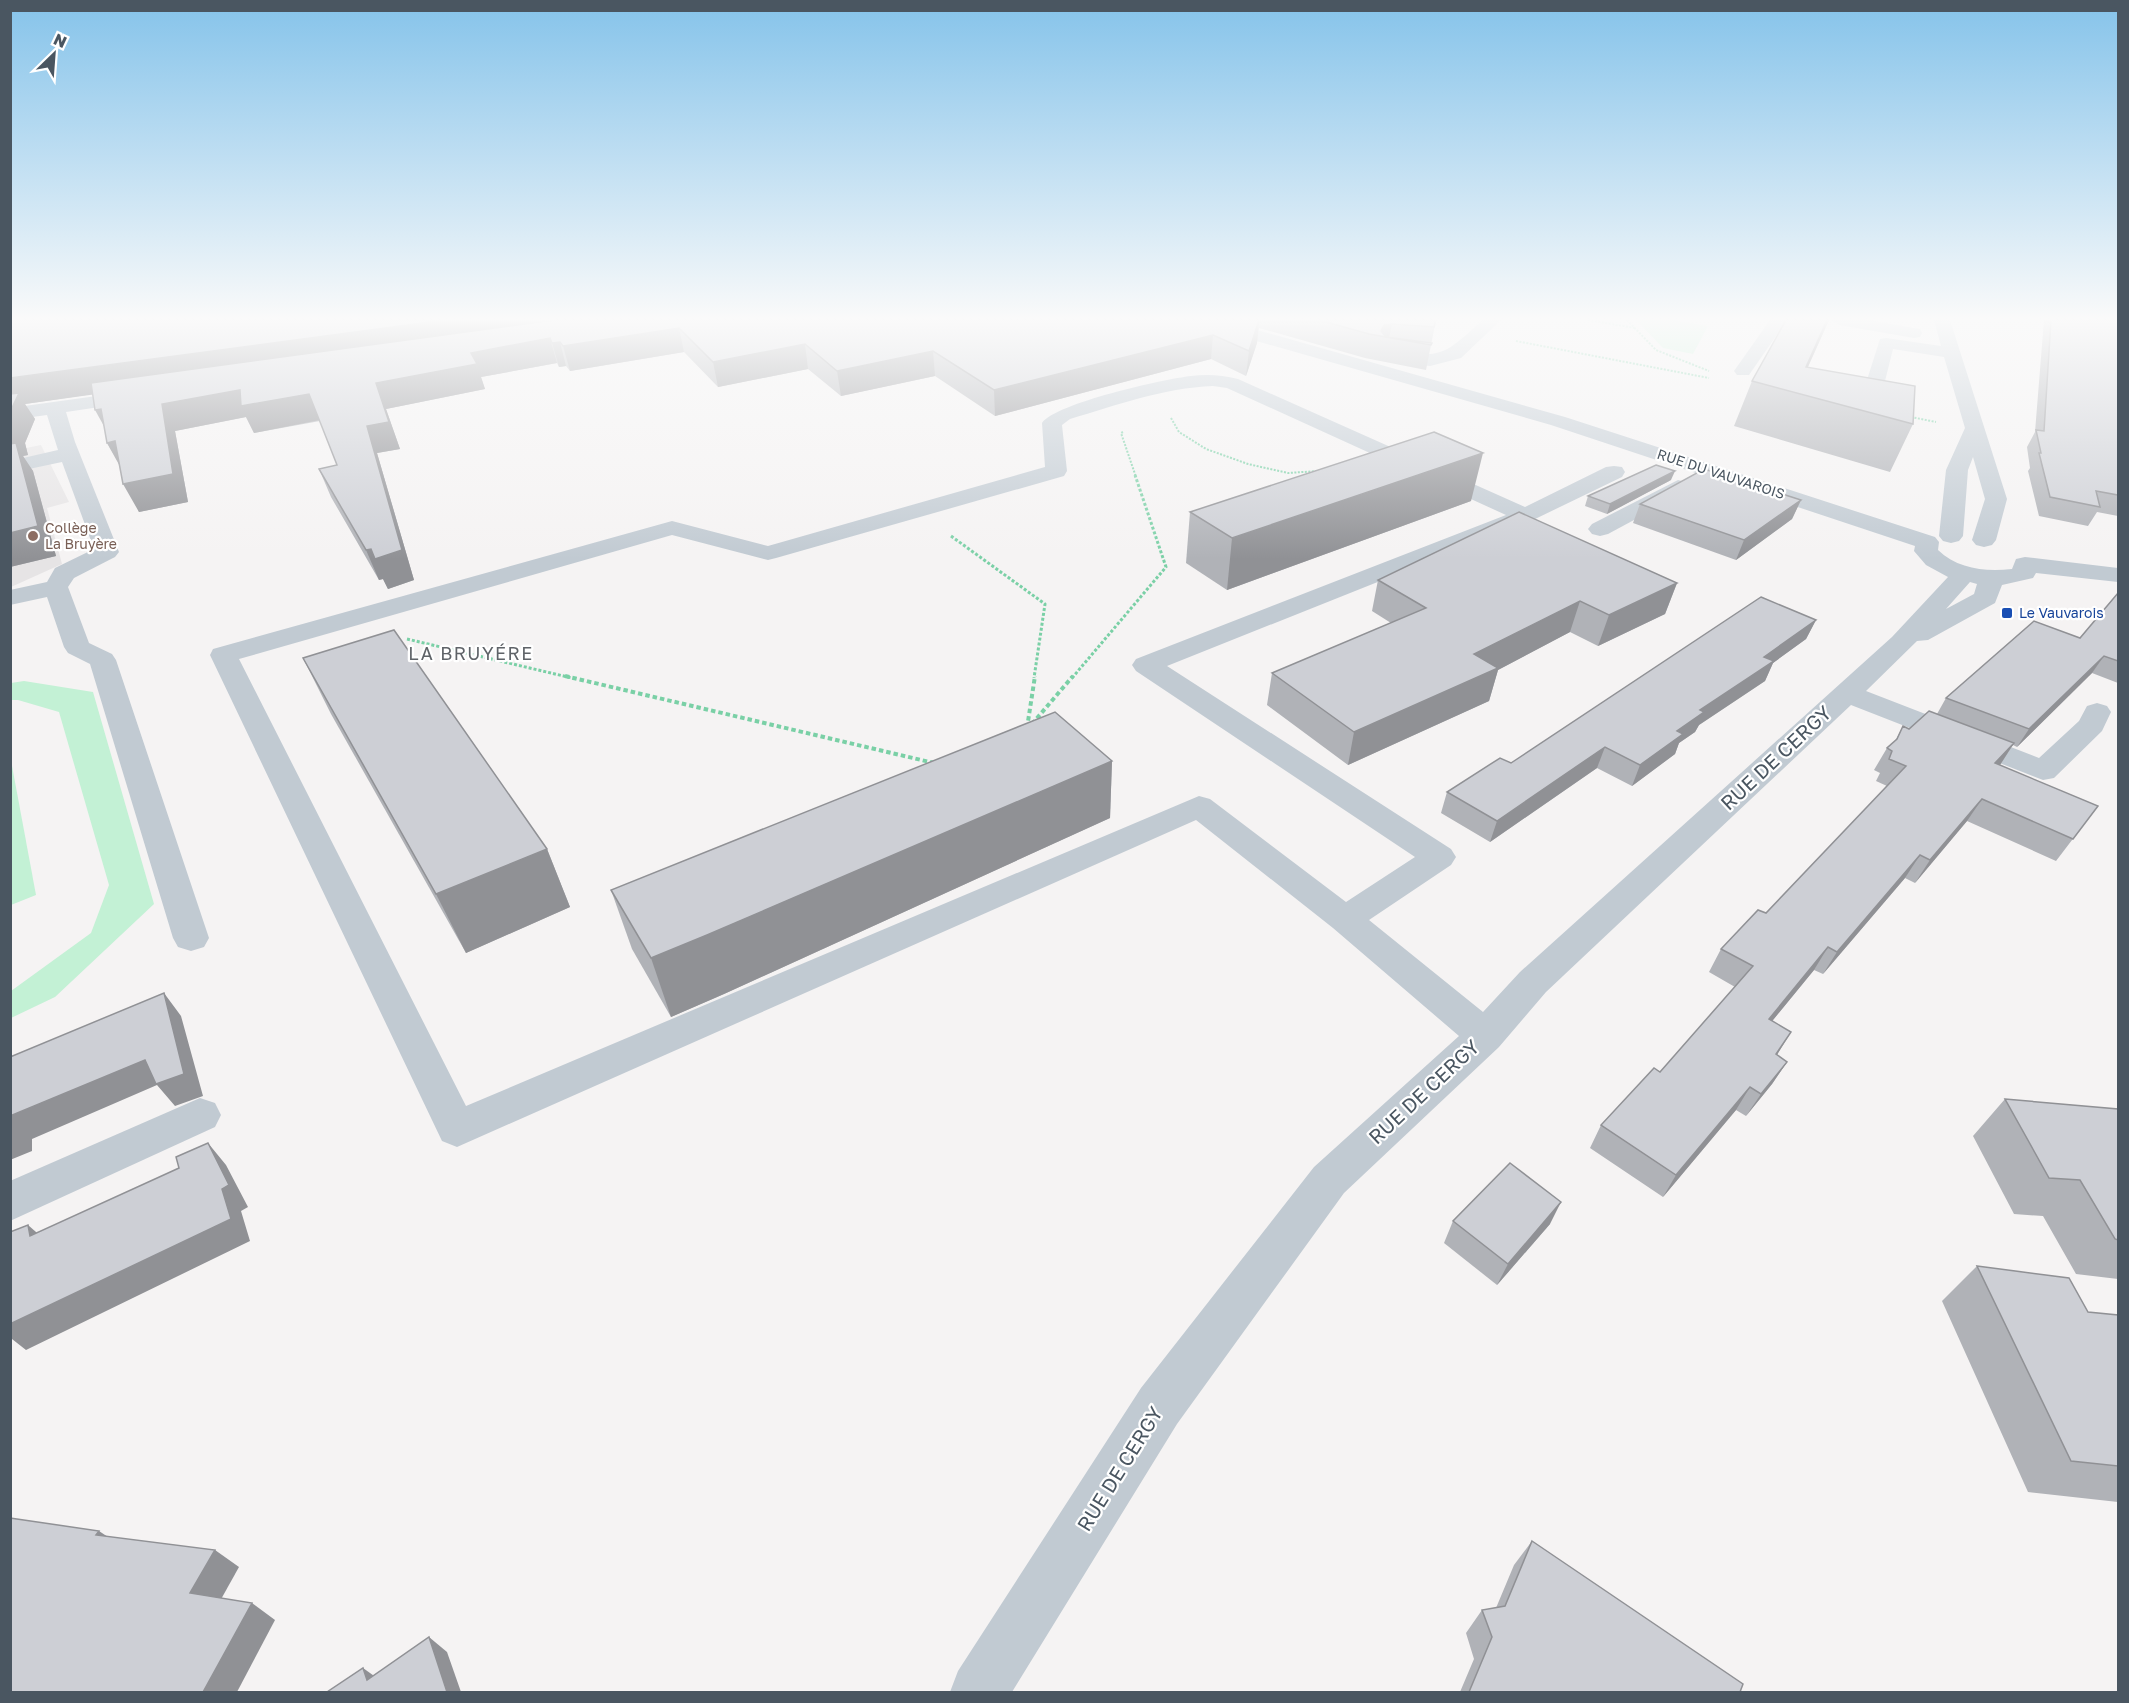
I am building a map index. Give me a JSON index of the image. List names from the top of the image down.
{
  "streets": {
    "street": ["RUE DU VAUVAROIS", "RUE DE CERGY"]
  },
  "districts": ["LA BRUYÉRE"],
  "places": {
    "other": ["Collège La Bruyère"],
    "transit": ["Le Vauvarois"]
  },
  "north": "top right"
}
